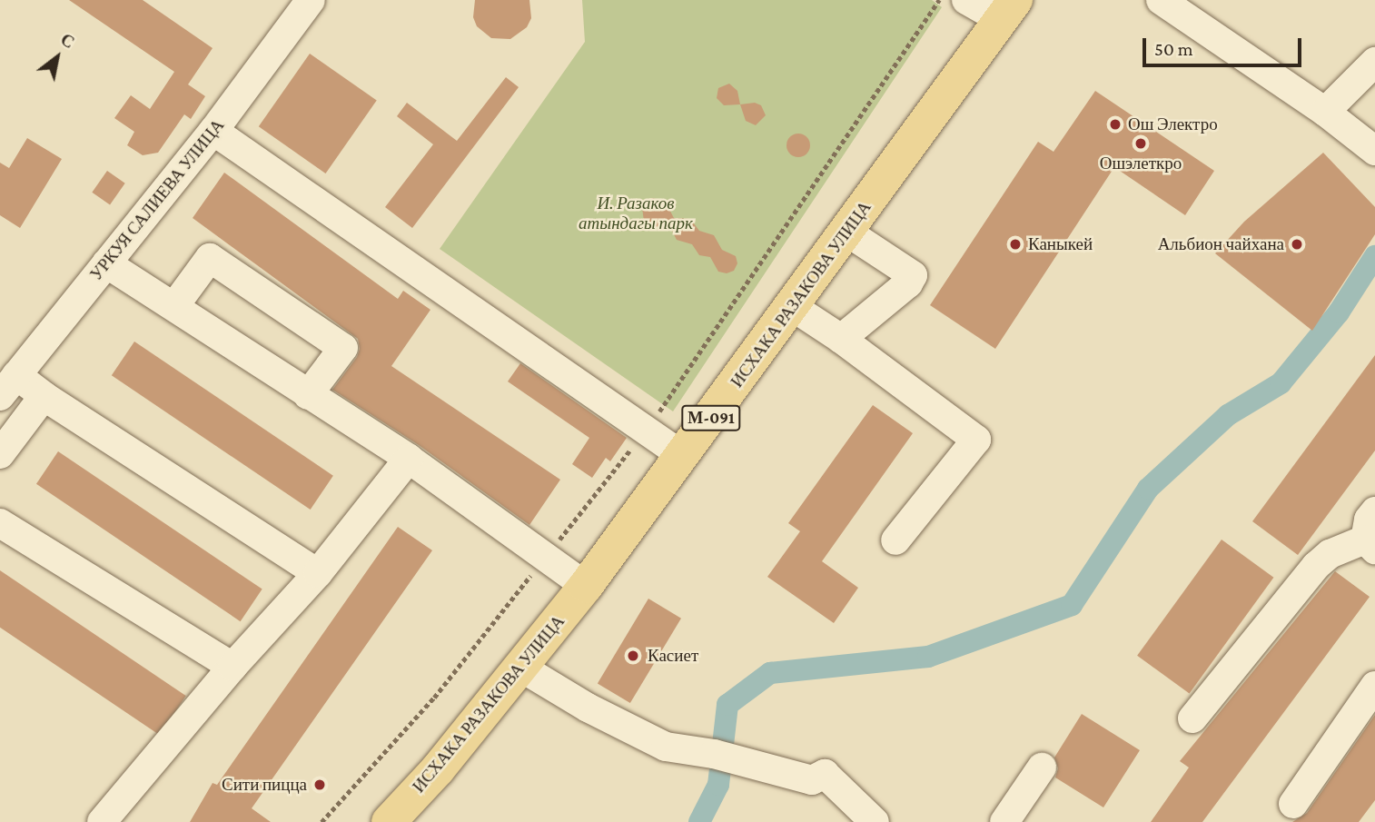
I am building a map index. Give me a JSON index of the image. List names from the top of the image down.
{
  "streets": {
    "main road": ["ИСХАКА РАЗАКОВА УЛИЦА", "М-091"],
    "street": ["УРКУЯ САЛИЕВА УЛИЦА"]
  },
  "parks": ["И. Разаков атындагы парк"],
  "places": [
    "Ош Электро",
    "Ошэлеткро",
    "Каныкей",
    "Альбион чайхана",
    "Касиет",
    "Сити пицца"
  ],
  "scale_bar": "50 m",
  "north": "top right"
}
